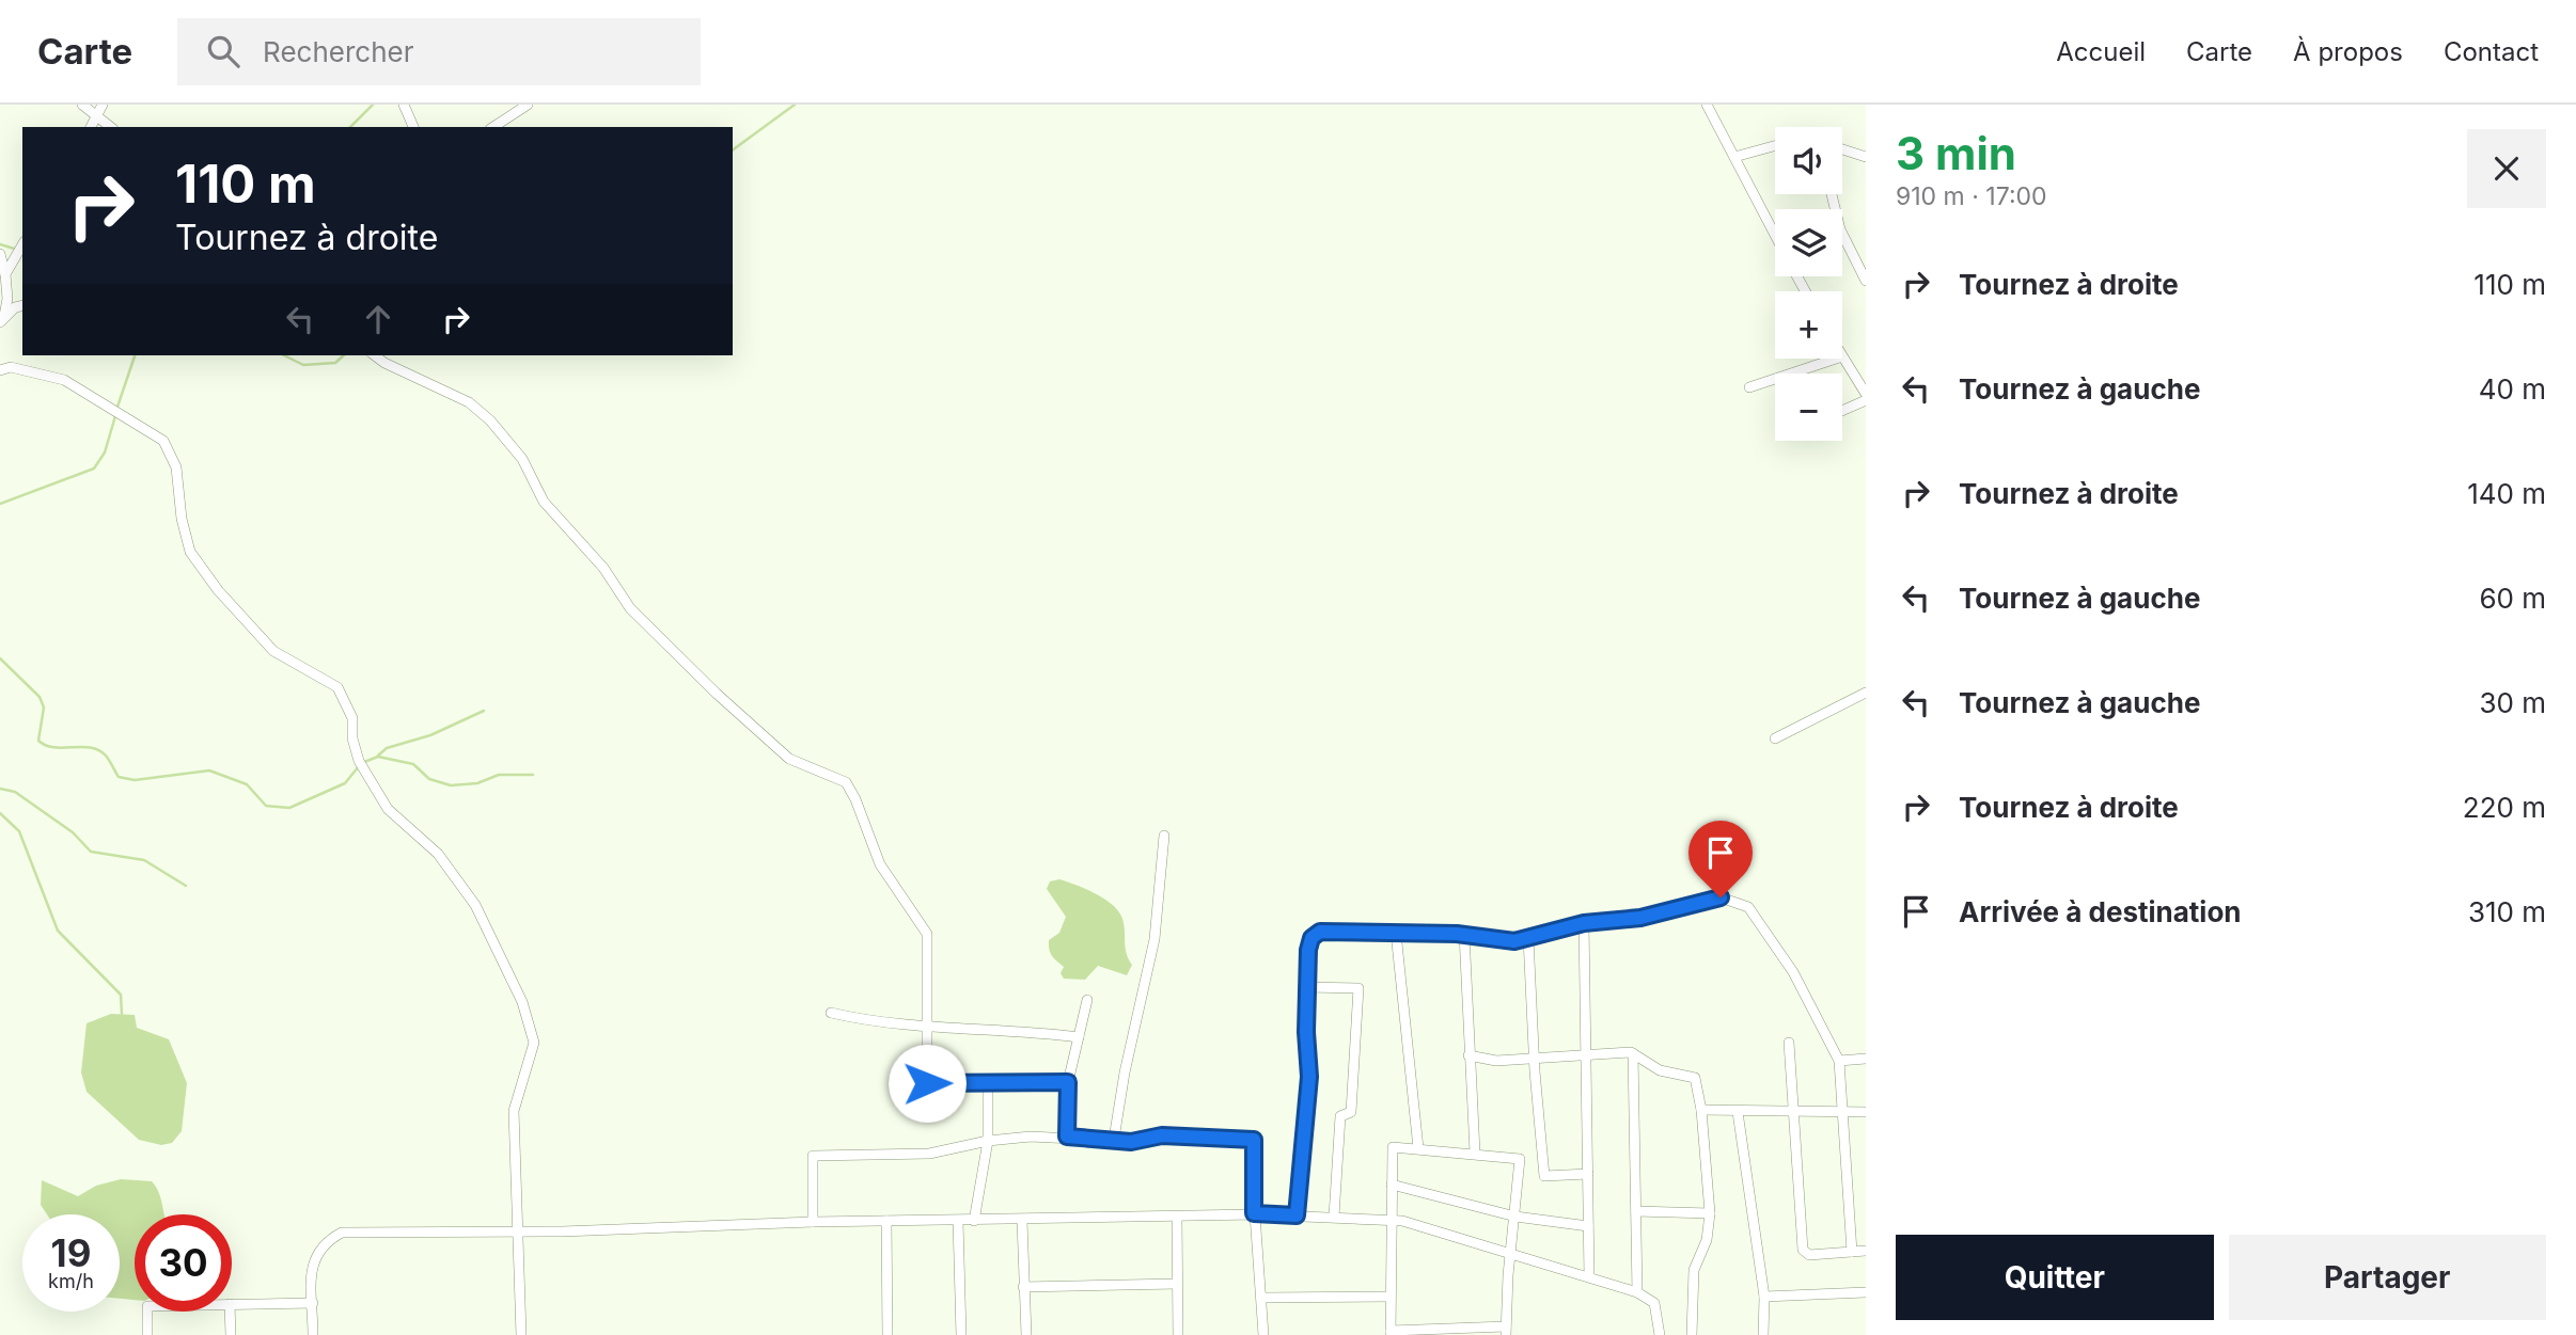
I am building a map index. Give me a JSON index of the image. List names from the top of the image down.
{
  "page": {
    "header": "Carte",
    "search": "Rechercher",
    "nav": [
      "Accueil",
      "Carte",
      "À propos",
      "Contact"
    ],
    "heading": ["3 min", "910 m · 17:00"],
    "map_buttons": ["+", "−"],
    "turn": ["110 m", "Tournez à droite"],
    "list": [
      {
        "name": "Tournez à droite",
        "value": "110 m"
      },
      {
        "name": "Tournez à gauche",
        "value": "40 m"
      },
      {
        "name": "Tournez à droite",
        "value": "140 m"
      },
      {
        "name": "Tournez à gauche",
        "value": "60 m"
      },
      {
        "name": "Tournez à gauche",
        "value": "30 m"
      },
      {
        "name": "Tournez à droite",
        "value": "220 m"
      },
      {
        "name": "Arrivée à destination",
        "value": "310 m"
      }
    ],
    "speed": "19 km/h",
    "limit": "30",
    "buttons": ["Quitter", "Partager"]
  }
}
